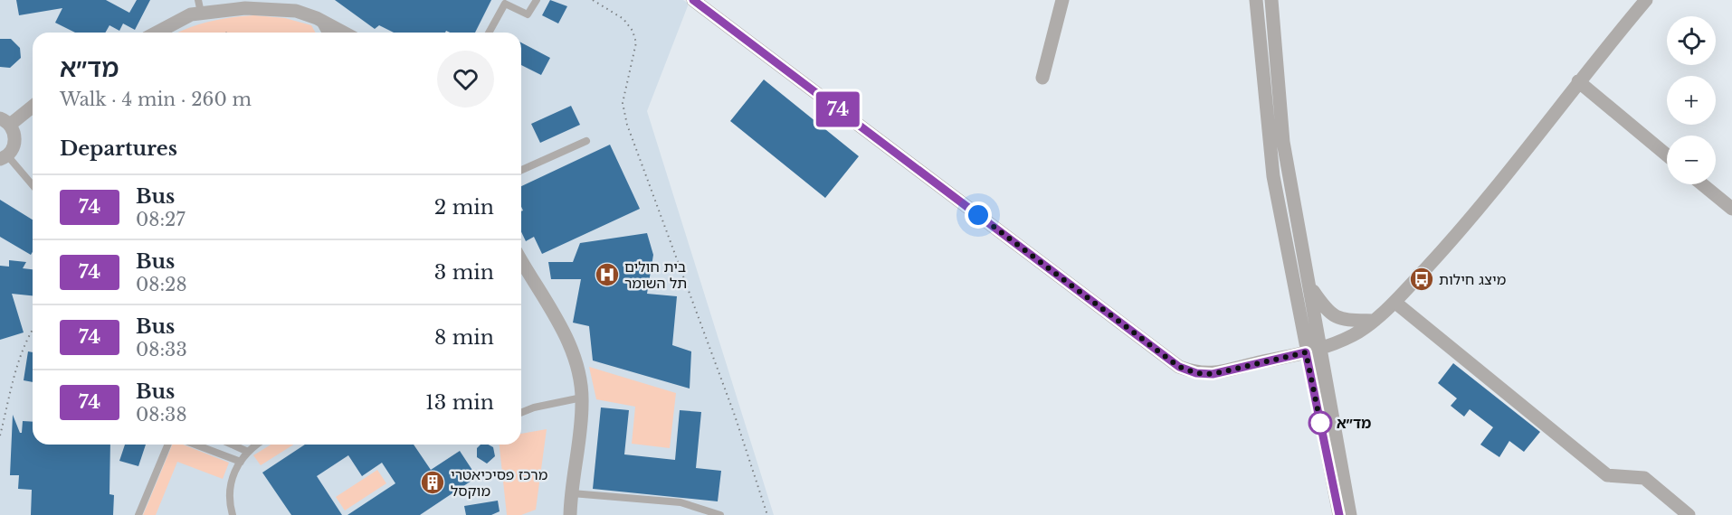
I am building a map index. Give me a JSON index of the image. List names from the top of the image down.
{
  "places": {
    "hospital": ["בית חולים תל השומר"],
    "bus stop": ["מיצג חילות"],
    "other": ["מד״א"],
    "building": ["מרכז פסיכיאטרי מוקסל"]
  },
  "lines": ["bus line 74"],
  "page": {
    "on_map": "74",
    "map_buttons": ["+", "−"],
    "heading": [
      ["מד״א", "Walk · 4 min · 260 m"],
      "Departures"
    ],
    "list": [
      {
        "mark": "74",
        "name": "Bus",
        "note": "08:27",
        "value": "2 min"
      },
      {
        "mark": "74",
        "name": "Bus",
        "note": "08:28",
        "value": "3 min"
      },
      {
        "mark": "74",
        "name": "Bus",
        "note": "08:33",
        "value": "8 min"
      },
      {
        "mark": "74",
        "name": "Bus",
        "note": "08:38",
        "value": "13 min"
      }
    ]
  }
}
